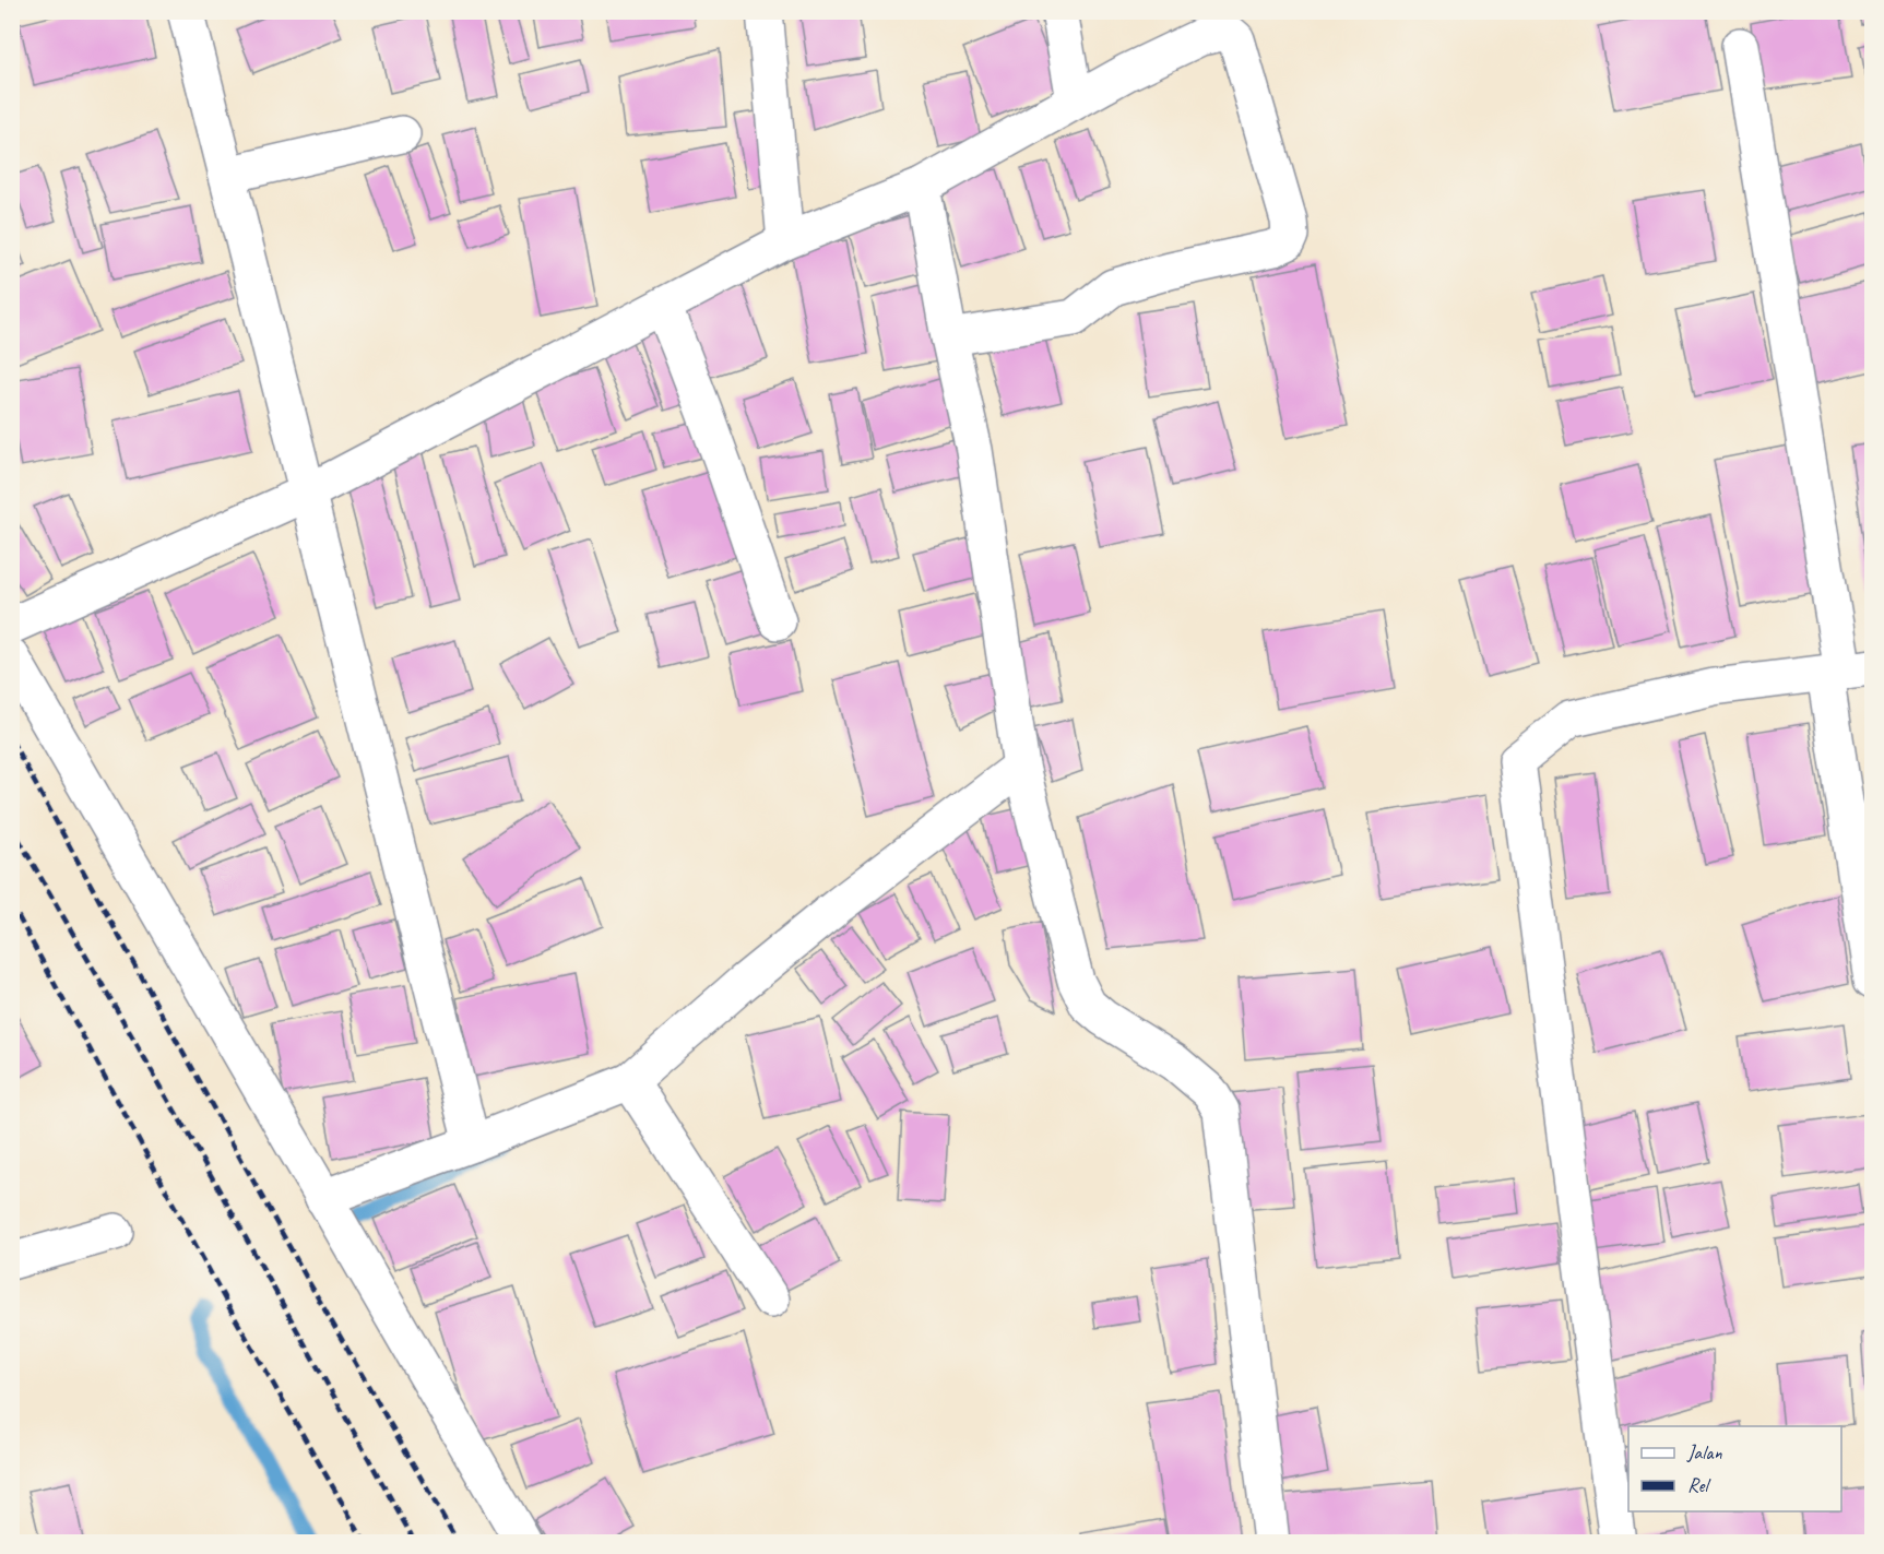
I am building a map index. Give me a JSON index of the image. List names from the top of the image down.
{
  "legend": ["Jalan", "Rel"]
}
